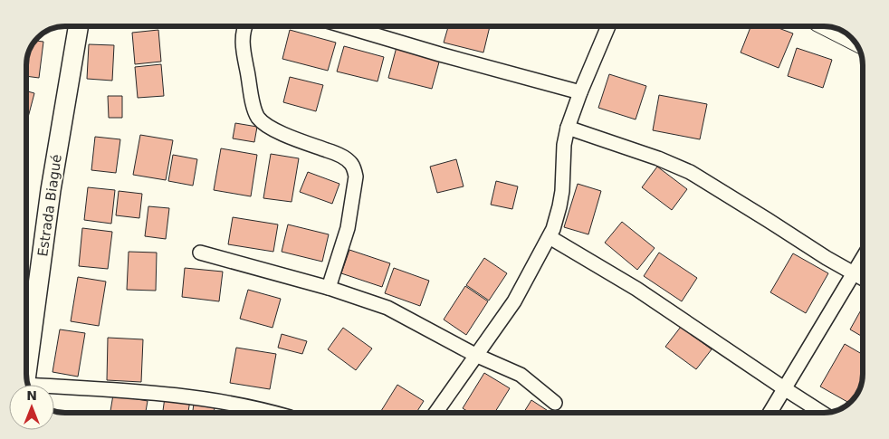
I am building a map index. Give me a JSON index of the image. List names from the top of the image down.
{
  "streets": {
    "main road": ["Estrada Biagué"]
  },
  "north": "top"
}
